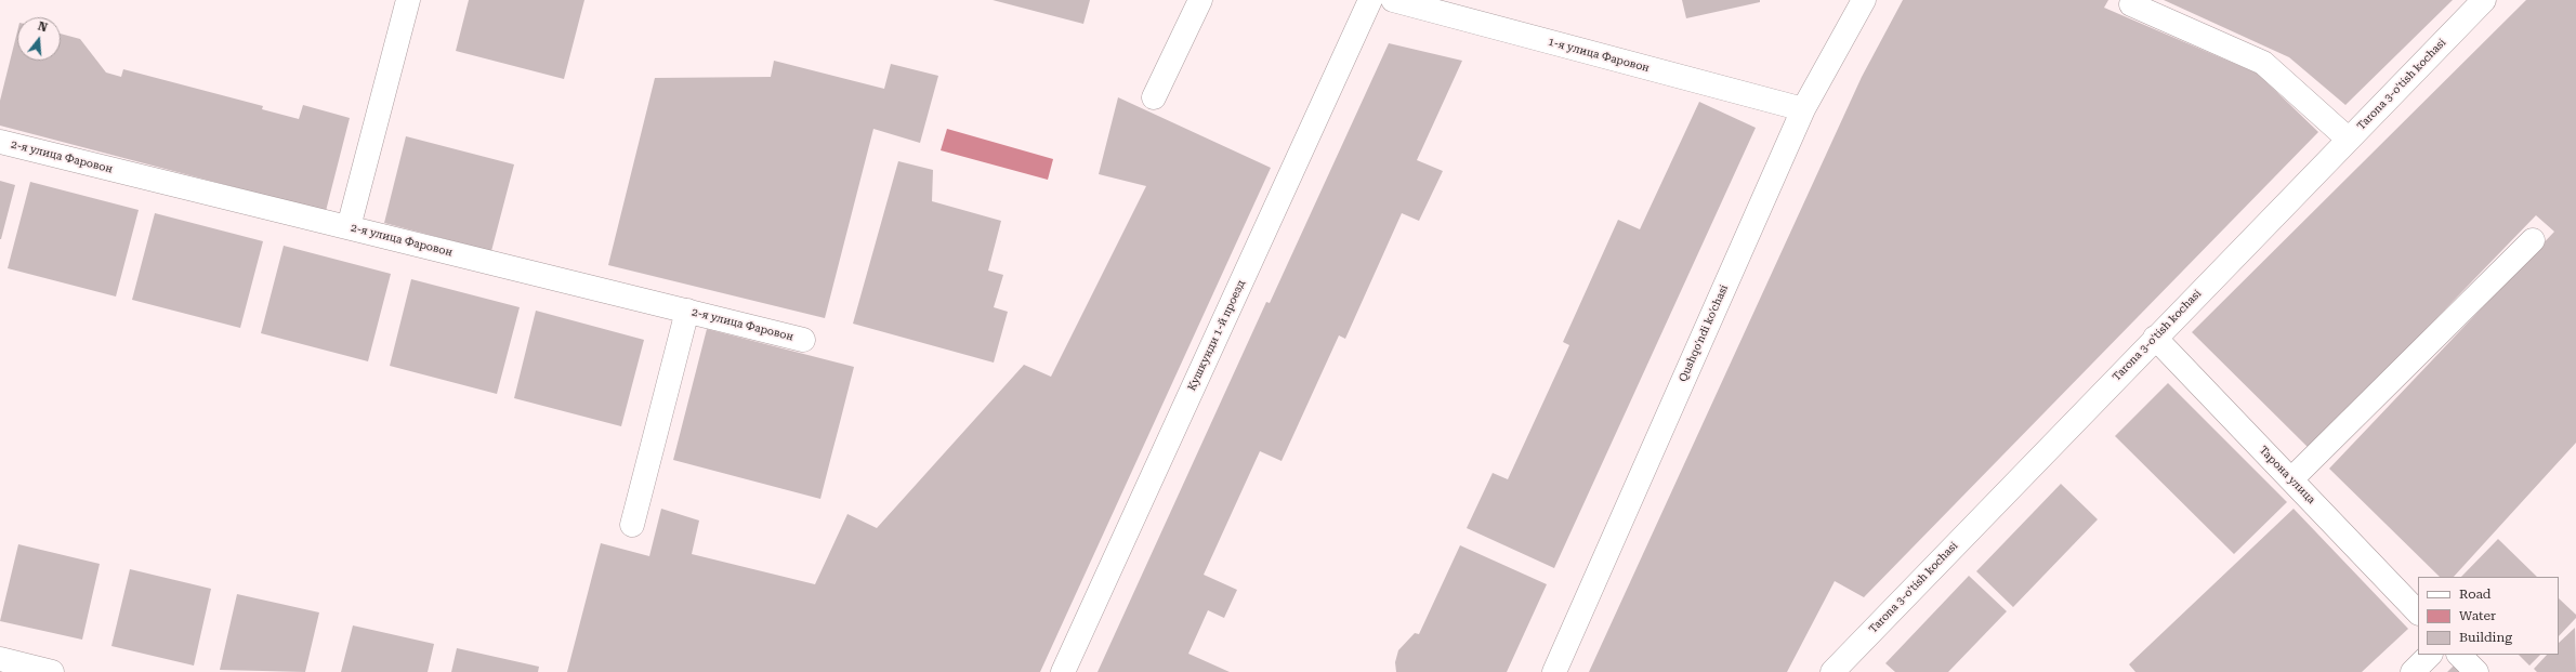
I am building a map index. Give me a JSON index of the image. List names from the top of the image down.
{
  "streets": {
    "street": [
      "1-я улица Фаровон",
      "Tarona 3-o'tish kochasi",
      "2-я улица Фаровон",
      "Qushqo'ndi ko'chasi",
      "Кушкунди 1-й проезд",
      "Тарона улица"
    ]
  },
  "crossings": [
    ["1-я улица Фаровон", "Qushqo'ndi ko'chasi"],
    ["Tarona 3-o'tish kochasi", "Тарона улица"]
  ],
  "legend": ["Road", "Water", "Building"],
  "north": "top"
}
